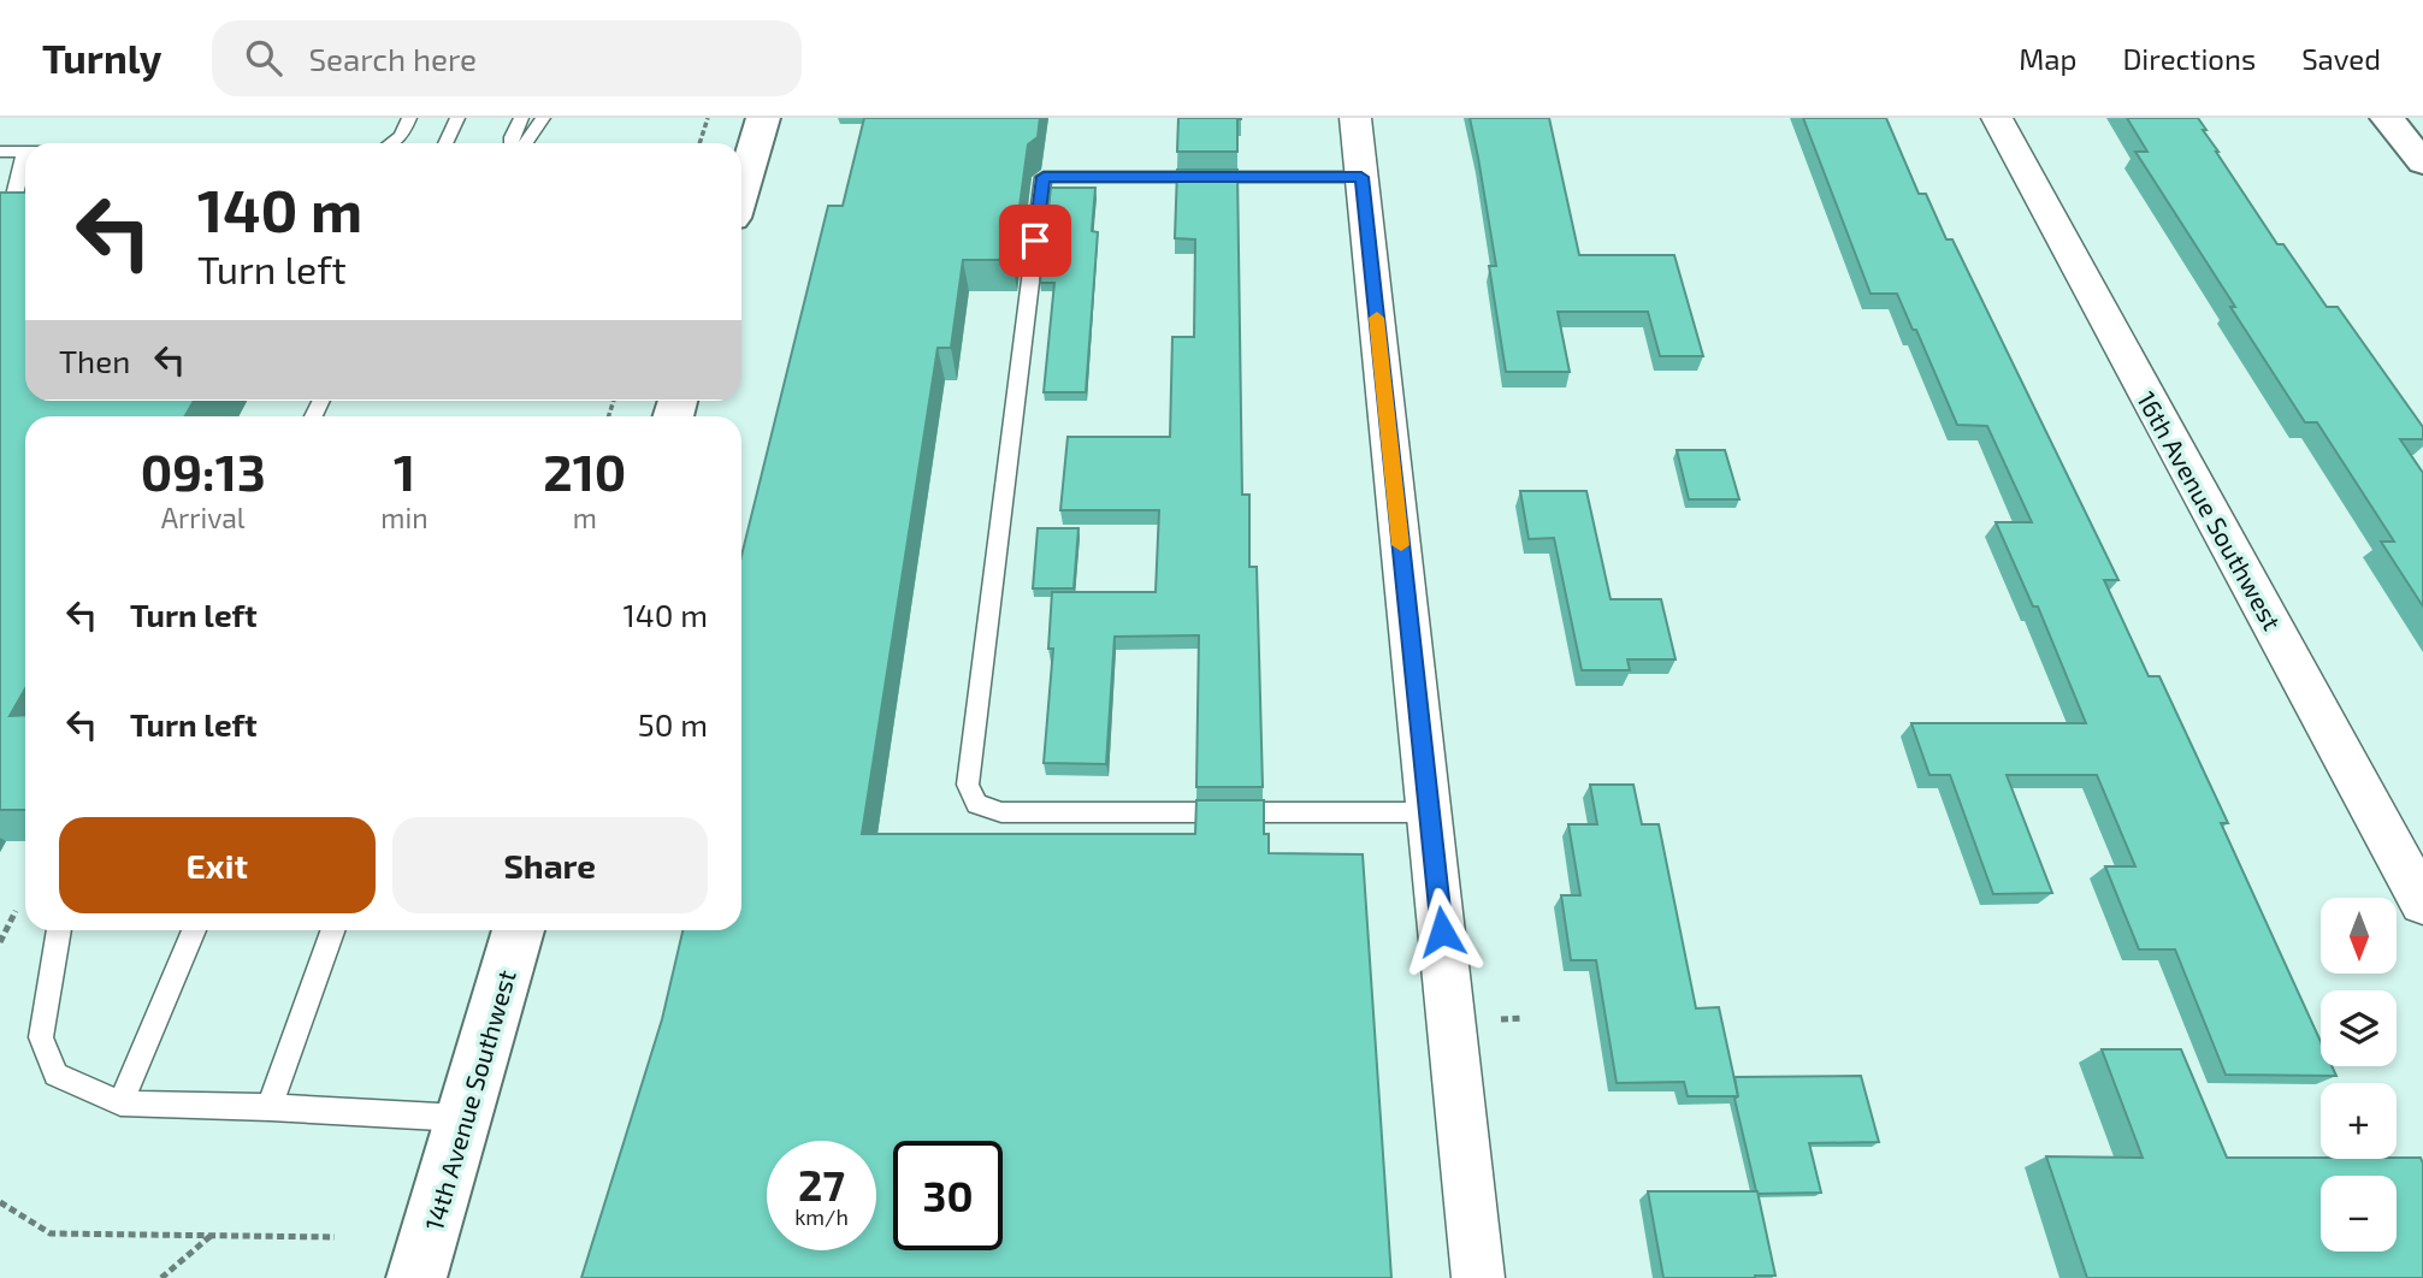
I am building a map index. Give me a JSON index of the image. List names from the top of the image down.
{
  "streets": {
    "street": ["16th Avenue Southwest", "14th Avenue Southwest"]
  },
  "north": "bottom",
  "page": {
    "header": "Turnly",
    "search": "Search here",
    "nav": ["Map", "Directions", "Saved"],
    "turn": ["140 m", "Turn left"],
    "then": "Then",
    "eta": [
      "09:13",
      "Arrival",
      "1",
      "min",
      "210",
      "m"
    ],
    "list": [
      {
        "name": "Turn left",
        "value": "140 m"
      },
      {
        "name": "Turn left",
        "value": "50 m"
      }
    ],
    "buttons": ["Exit", "Share"],
    "map_buttons": ["+", "−"],
    "speed": "27 km/h",
    "limit": "30"
  }
}
